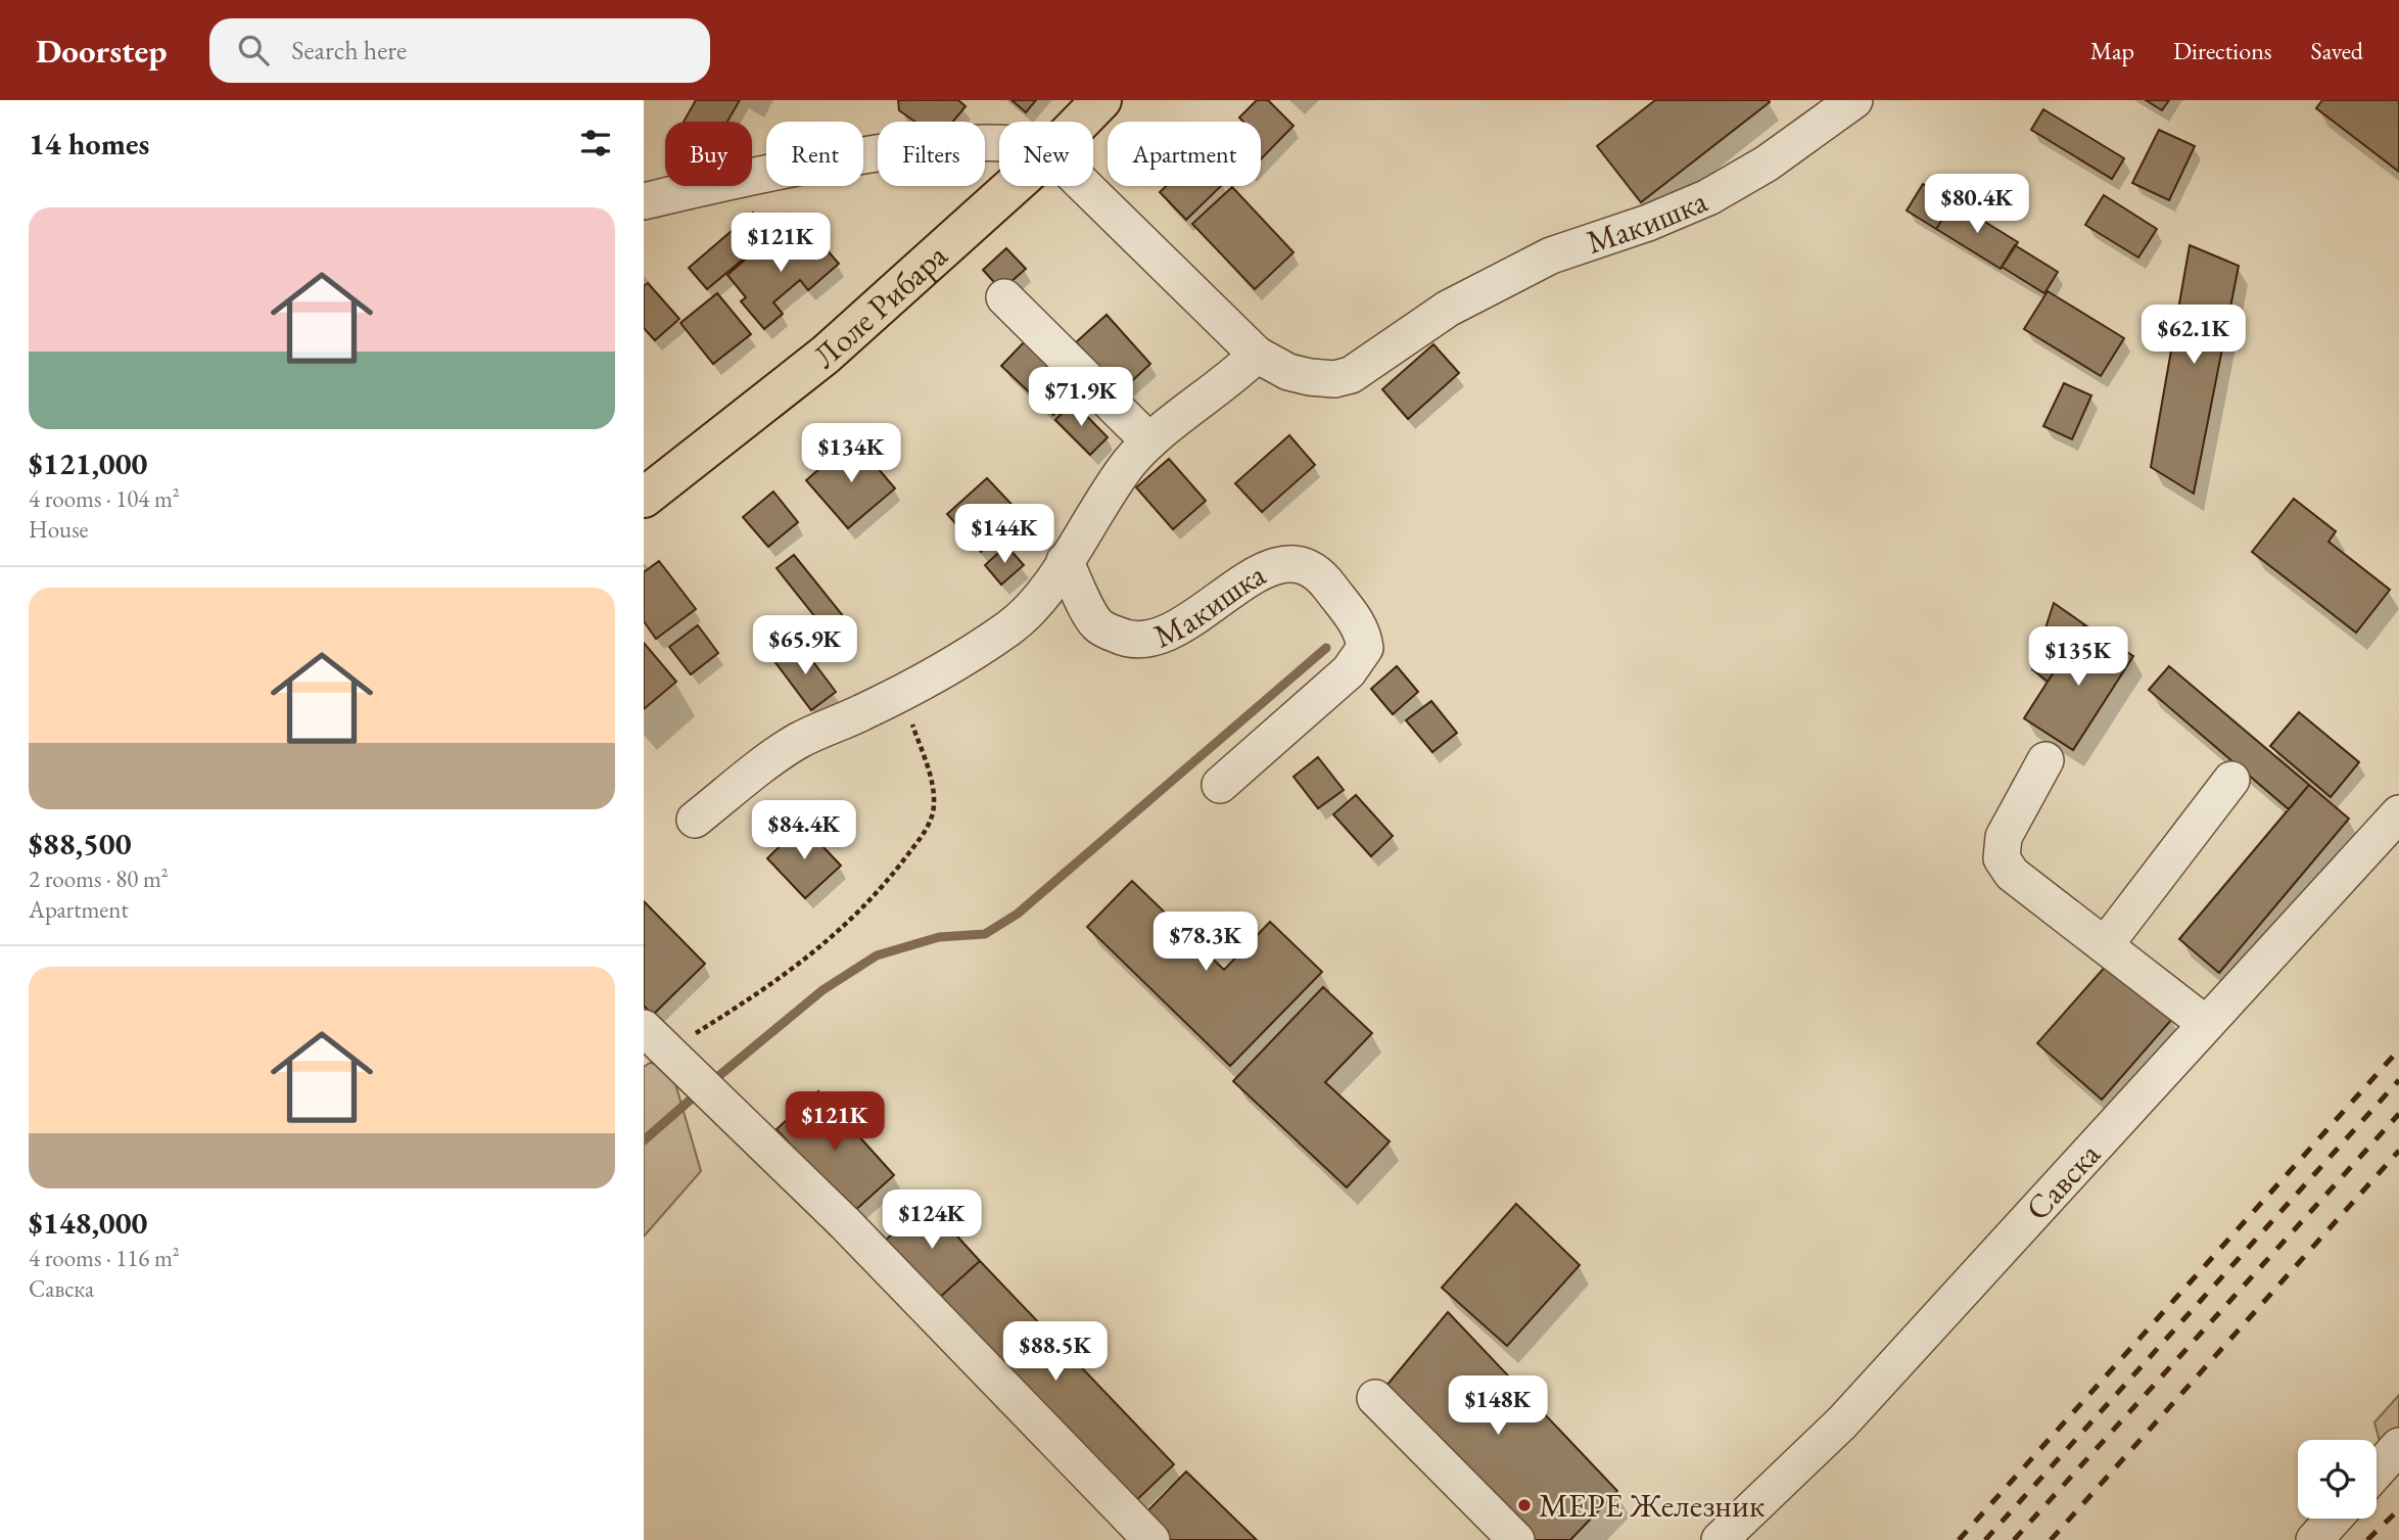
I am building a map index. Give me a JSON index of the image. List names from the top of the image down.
{
  "streets": {
    "main road": ["Лоле Рибара"],
    "street": ["Макишка", "Савска"]
  },
  "places": ["МЕРЕ Железник"],
  "page": {
    "header": "Doorstep",
    "search": "Search here",
    "nav": ["Map", "Directions", "Saved"],
    "heading": "14 homes",
    "chip": [
      "Buy",
      "Rent",
      "Filters",
      "New",
      "Apartment"
    ],
    "price": [
      "$80.4K",
      "$121K",
      "$62.1K",
      "$71.9K",
      "$134K",
      "$144K",
      "$65.9K",
      "$135K",
      "$84.4K",
      "$78.3K",
      "$121K",
      "$124K",
      "$88.5K",
      "$148K"
    ],
    "list": [
      {
        "name": "$121,000",
        "note": "4 rooms · 104 m² · House"
      },
      {
        "name": "$88,500",
        "note": "2 rooms · 80 m² · Apartment"
      },
      {
        "name": "$148,000",
        "note": "4 rooms · 116 m² · Савска"
      }
    ]
  }
}
